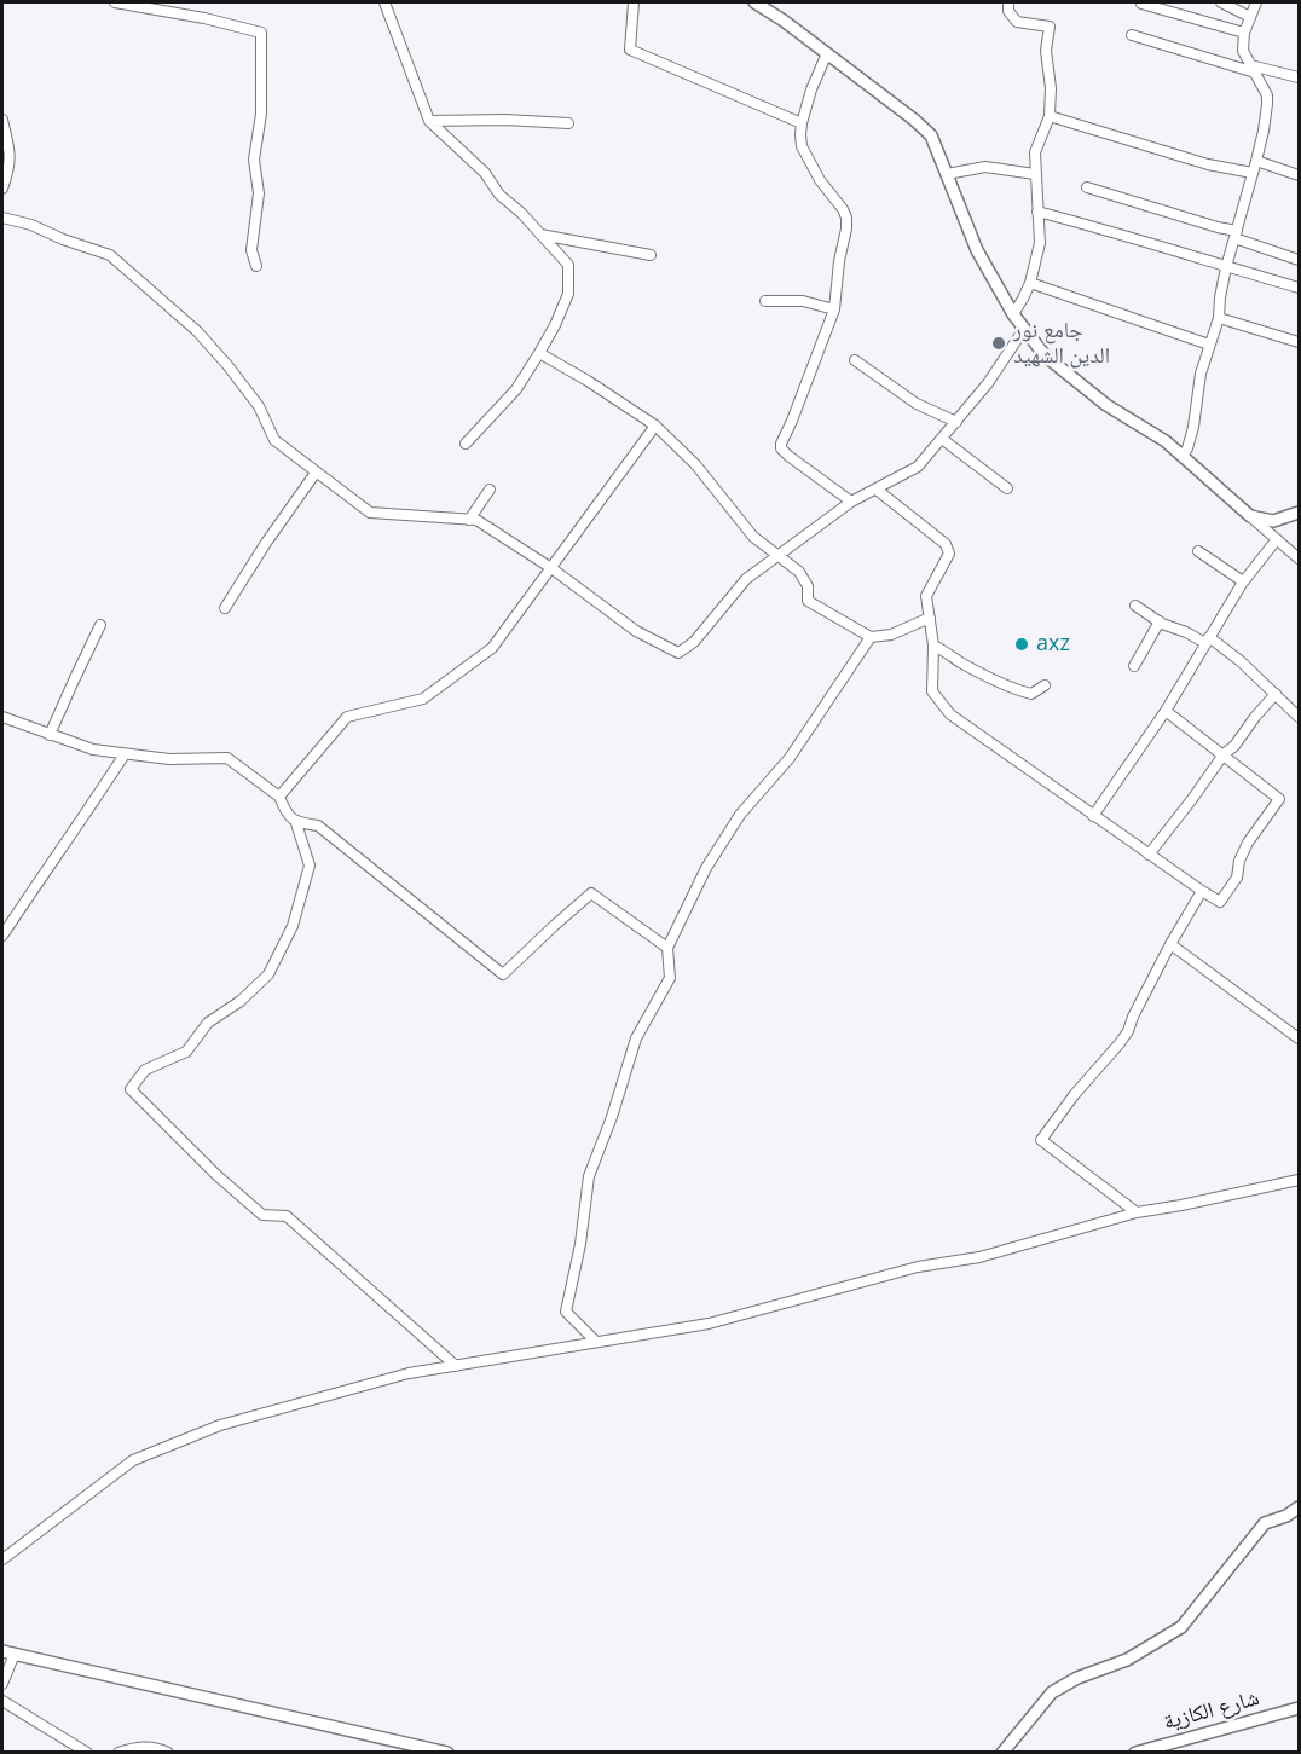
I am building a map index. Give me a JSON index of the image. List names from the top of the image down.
{
  "streets": {
    "street": ["شارع الكازية"]
  },
  "places": ["جامع نور الدين الشهيد", "axz"]
}
